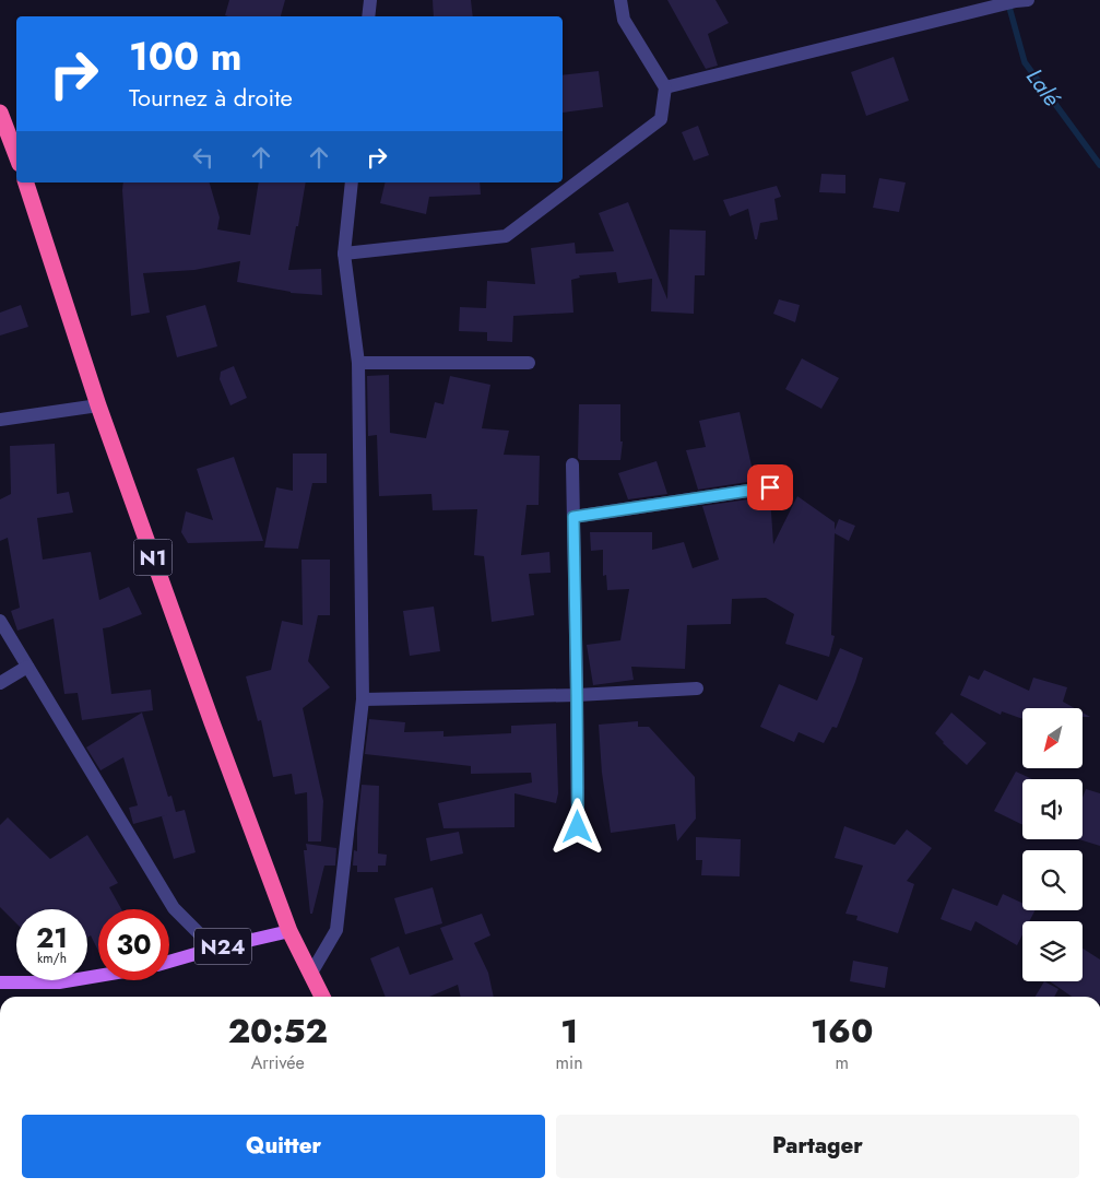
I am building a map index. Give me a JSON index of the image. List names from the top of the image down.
{
  "streets": {
    "highway": ["N1"],
    "main road": ["N24"]
  },
  "crossings": [
    ["N1", "N24"]
  ],
  "water": ["Lalé"],
  "north": "bottom left",
  "page": {
    "turn": ["100 m", "Tournez à droite"],
    "speed": "21 km/h",
    "limit": "30",
    "eta": [
      "20:52",
      "Arrivée",
      "1",
      "min",
      "160",
      "m"
    ],
    "buttons": ["Quitter", "Partager"]
  }
}
